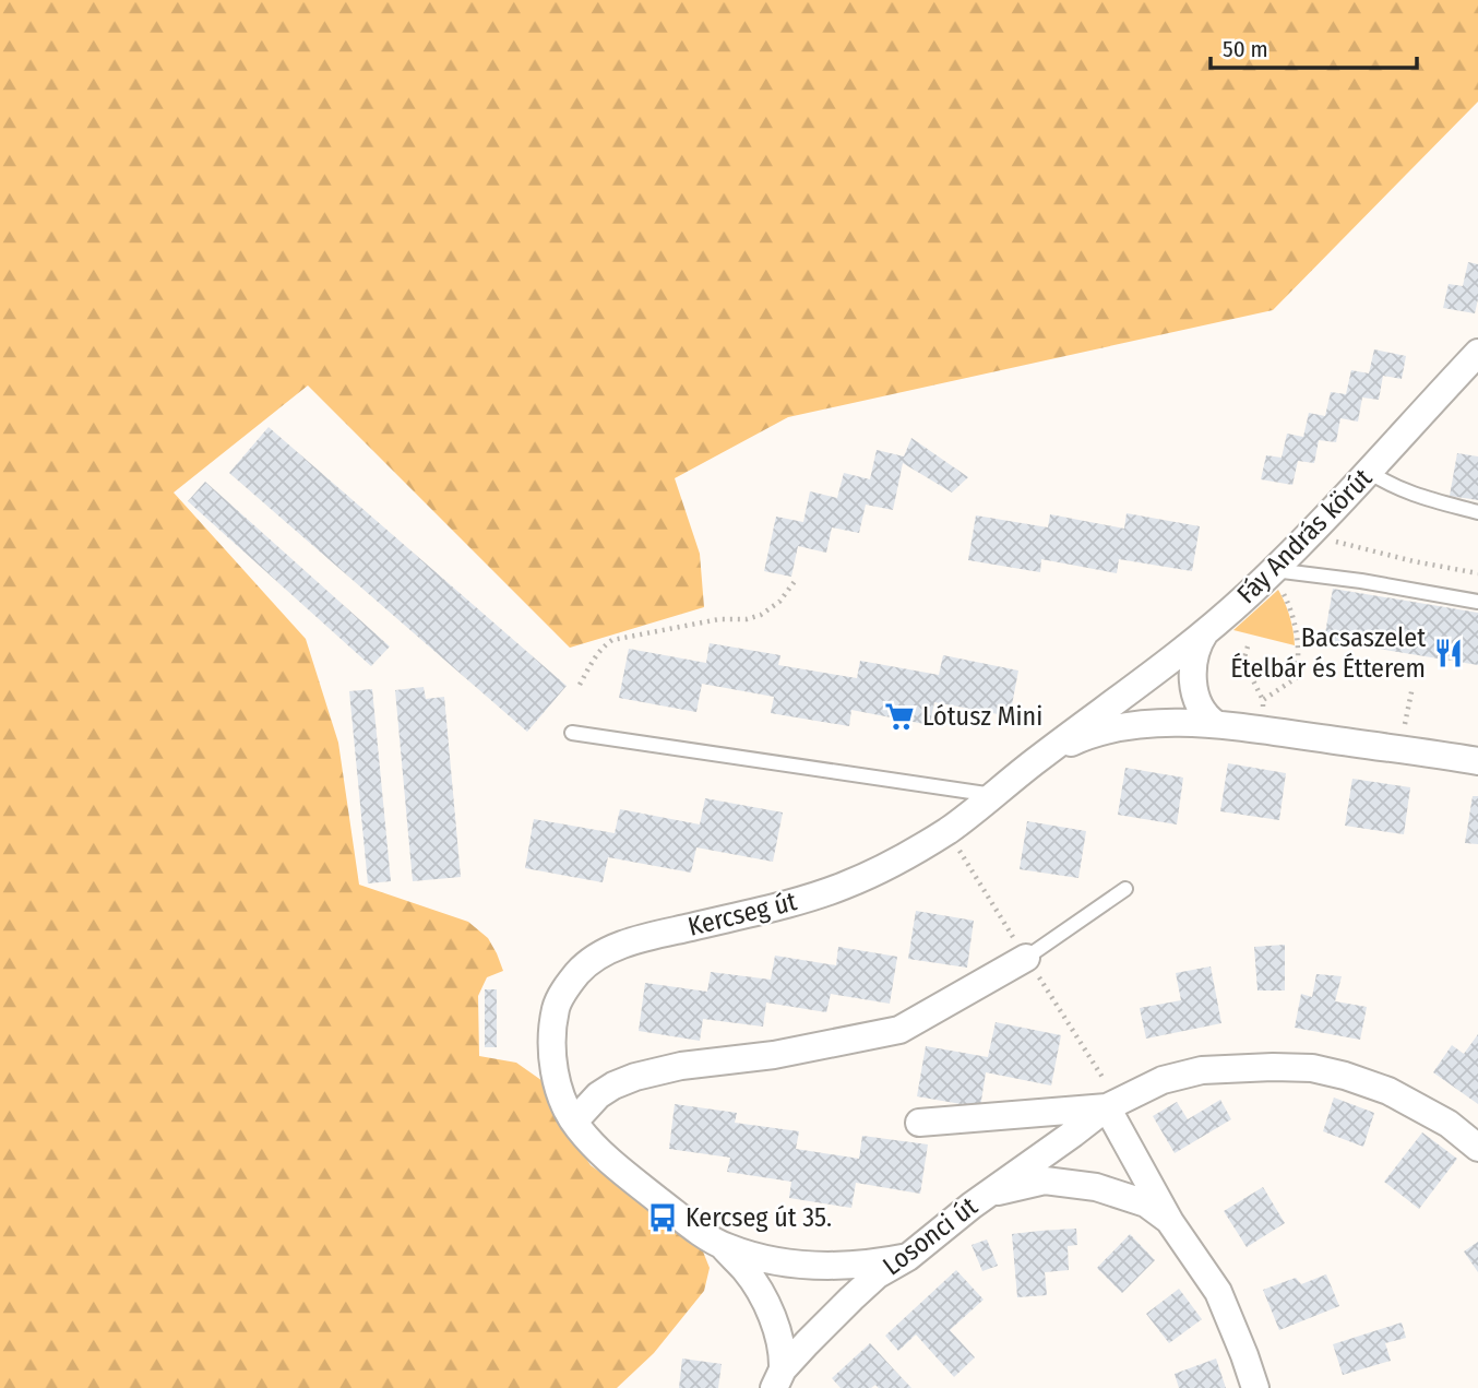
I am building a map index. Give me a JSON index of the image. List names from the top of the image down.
{
  "streets": {
    "street": ["Fáy András körút", "Kercseg út", "Losonci út"]
  },
  "crossings": [
    ["Fáy András körút", "Kercseg út"],
    ["Kercseg út", "Losonci út"]
  ],
  "places": {
    "restaurant": ["Bacsaszelet Ételbár és Étterem"],
    "supermarket": ["Lótusz Mini"],
    "bus stop": ["Kercseg út 35."]
  },
  "scale_bar": "50 m"
}
